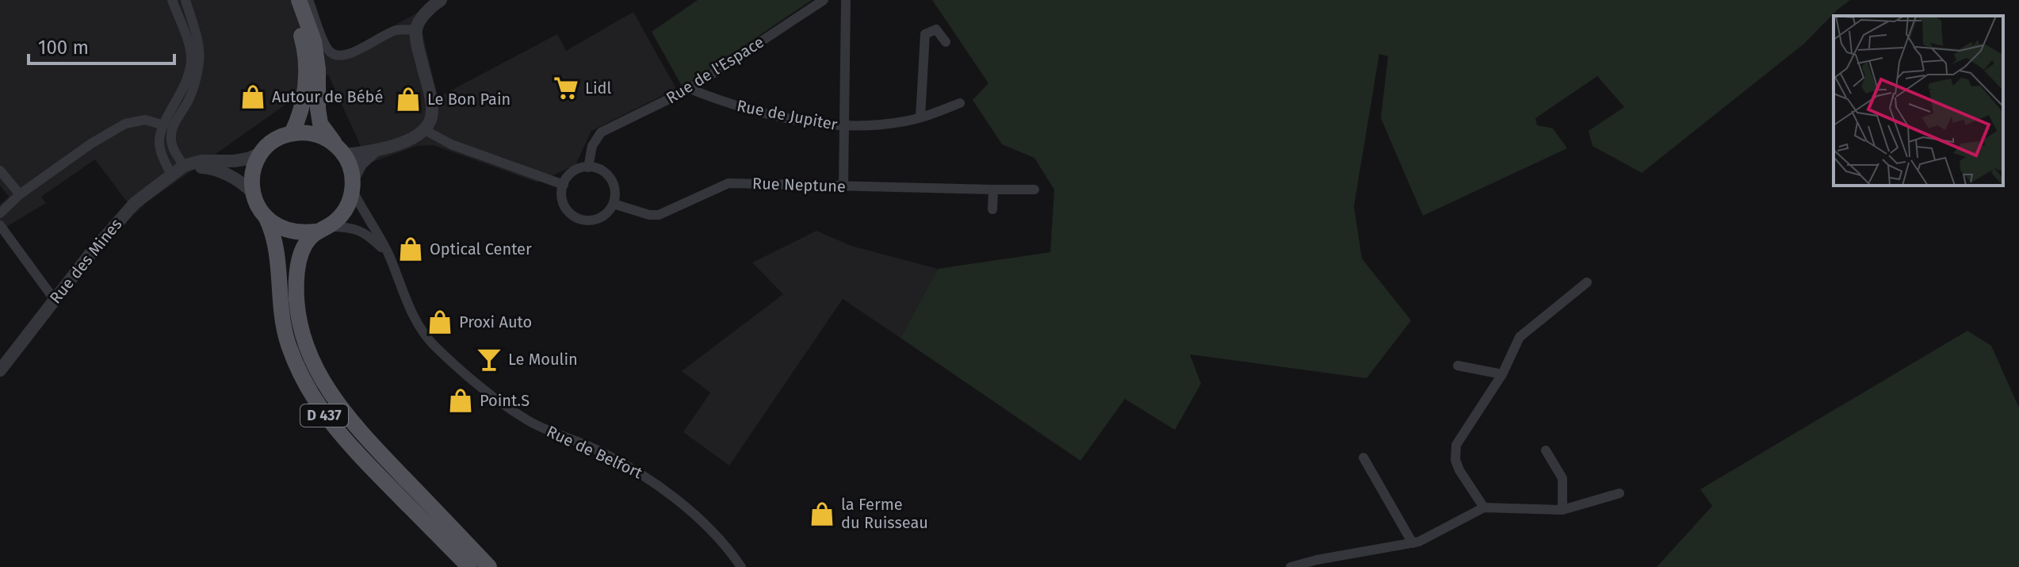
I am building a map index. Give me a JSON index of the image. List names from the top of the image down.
{
  "streets": {
    "main road": ["D 437"],
    "street": [
      "Rue de l'Espace",
      "Rue de Jupiter",
      "Rue Neptune",
      "Rue des Mines",
      "Rue de Belfort"
    ]
  },
  "crossings": [
    ["Rue de l'Espace", "Rue de Jupiter"],
    ["Rue de l'Espace", "Rue Neptune"],
    ["Rue des Mines", "D 437"],
    ["Rue des Mines", "Rue de Belfort"],
    ["D 437", "Rue de Belfort"]
  ],
  "places": {
    "supermarket": ["Lidl"],
    "shop": [
      "Autour de Bébé",
      "Le Bon Pain",
      "Optical Center",
      "Proxi Auto",
      "Point.S",
      "la Ferme du Ruisseau"
    ],
    "bar": ["Le Moulin"]
  },
  "scale_bar": "100 m"
}
